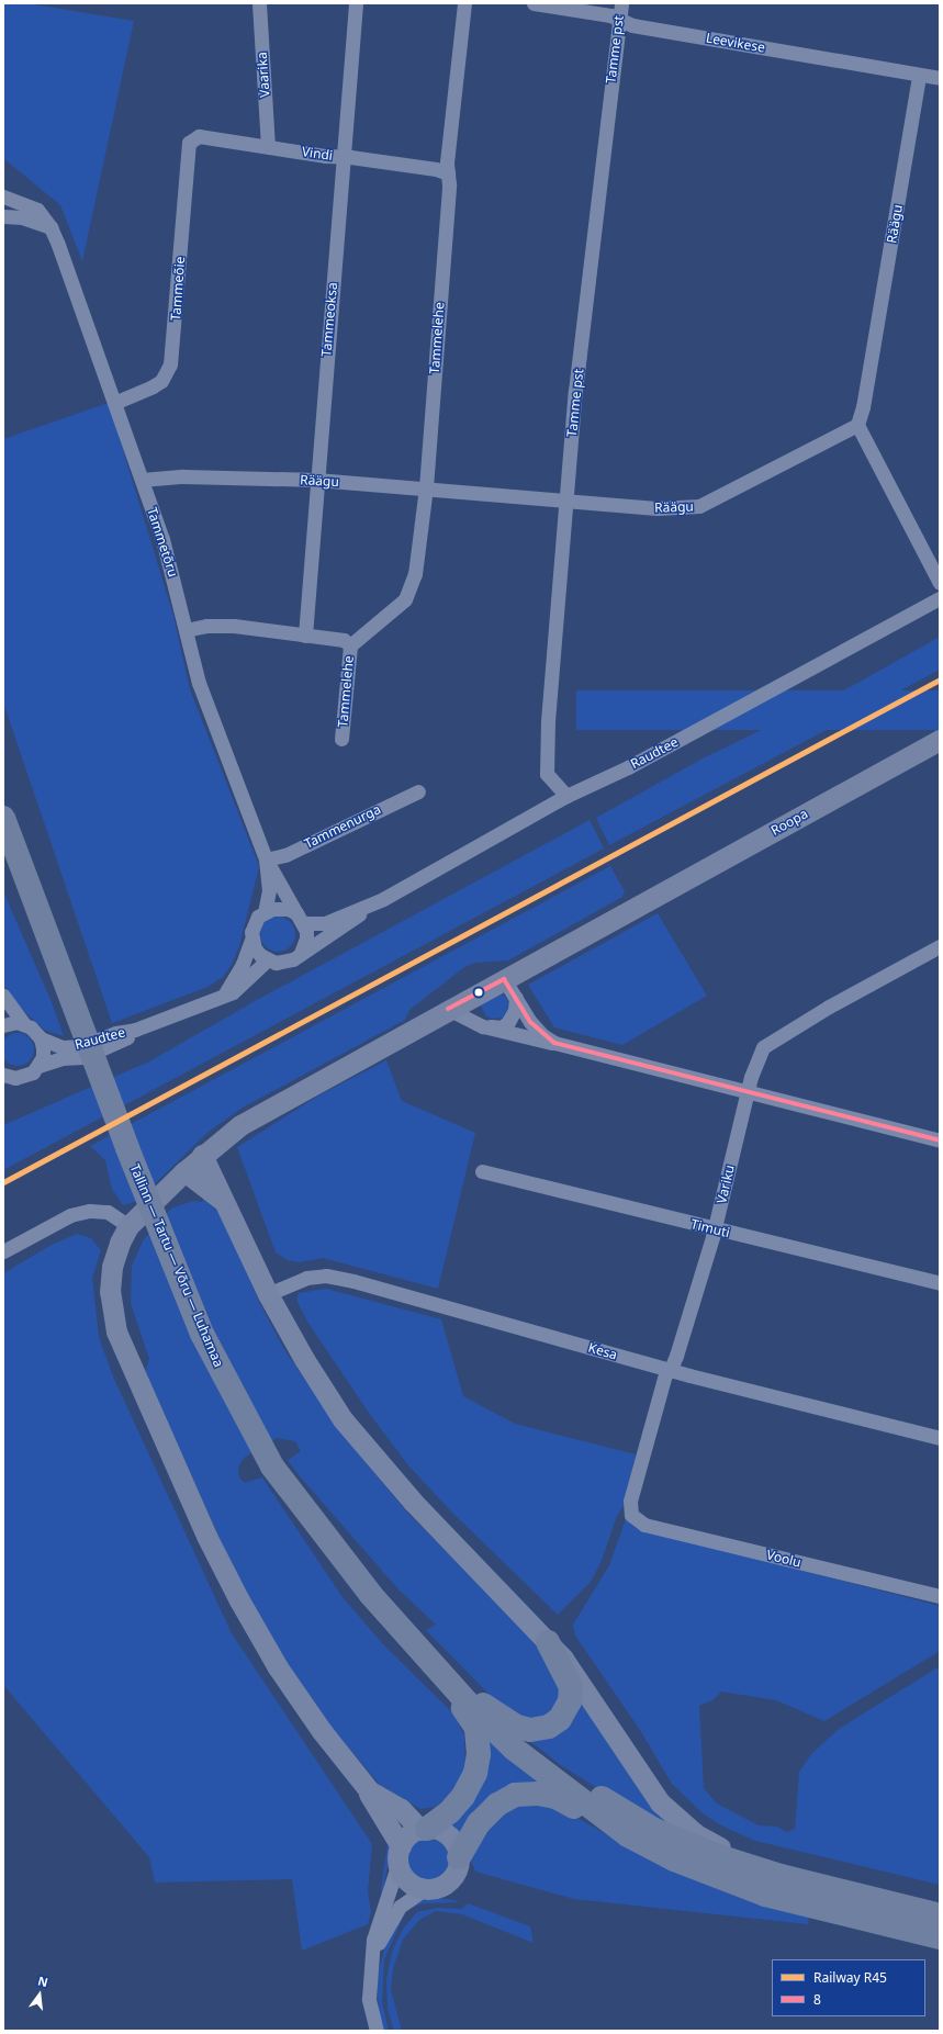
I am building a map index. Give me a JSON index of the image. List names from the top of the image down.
{
  "streets": {
    "highway": ["Tallinn — Tartu — Võru — Luhamaa"],
    "street": [
      "Leevikese",
      "Tamme pst",
      "Vaarika",
      "Vindi",
      "Räägu",
      "Tammeõie",
      "Tammeoksa",
      "Tammelehe",
      "Tammetõru",
      "Raudtee",
      "Roopa",
      "Tammenurga",
      "Variku",
      "Timuti",
      "Kesa",
      "Voolu"
    ]
  },
  "crossings": [
    ["Leevikese", "Tamme pst"],
    ["Leevikese", "Räägu"],
    ["Tamme pst", "Räägu"],
    ["Tamme pst", "Raudtee"],
    ["Vaarika", "Vindi"],
    ["Vindi", "Tammeõie"],
    ["Vindi", "Tammeoksa"],
    ["Vindi", "Tammelehe"],
    ["Räägu", "Tammeoksa"],
    ["Räägu", "Tammelehe"],
    ["Räägu", "Tammetõru"],
    ["Tammeõie", "Tammetõru"],
    ["Tammeoksa", "Tammelehe"],
    ["Tammelehe", "Tammetõru"],
    ["Tammetõru", "Raudtee"],
    ["Tammetõru", "Tammenurga"],
    ["Variku", "Timuti"],
    ["Variku", "Kesa"],
    ["Variku", "Voolu"]
  ],
  "lines": ["rail line R45", "transit line 8"],
  "legend": ["Railway R45", "8"],
  "north": "top"
}
